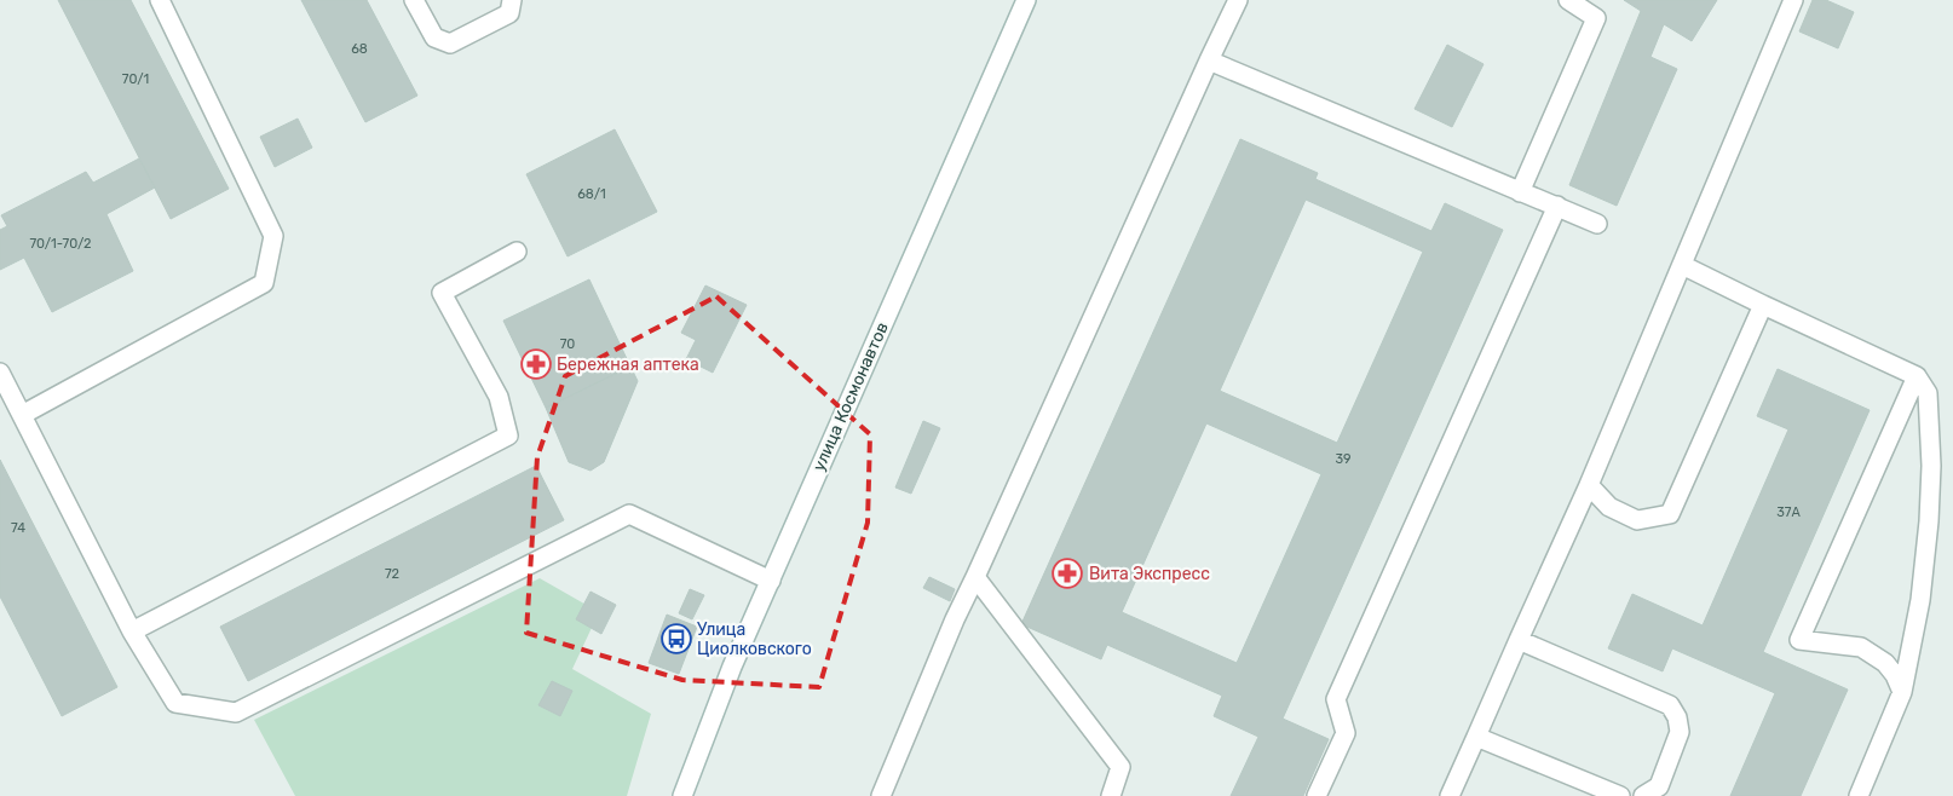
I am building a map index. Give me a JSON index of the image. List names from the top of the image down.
{
  "streets": {
    "main road": ["улица Космонавтов"]
  },
  "places": {
    "pharmacy": ["Бережная аптека", "Вита Экспресс"],
    "bus stop": ["Улица Циолковского"]
  },
  "house_numbers": [
    "68",
    "70/1",
    "68/1",
    "70/1-70/2",
    "70",
    "39",
    "37А",
    "74",
    "72"
  ]
}
